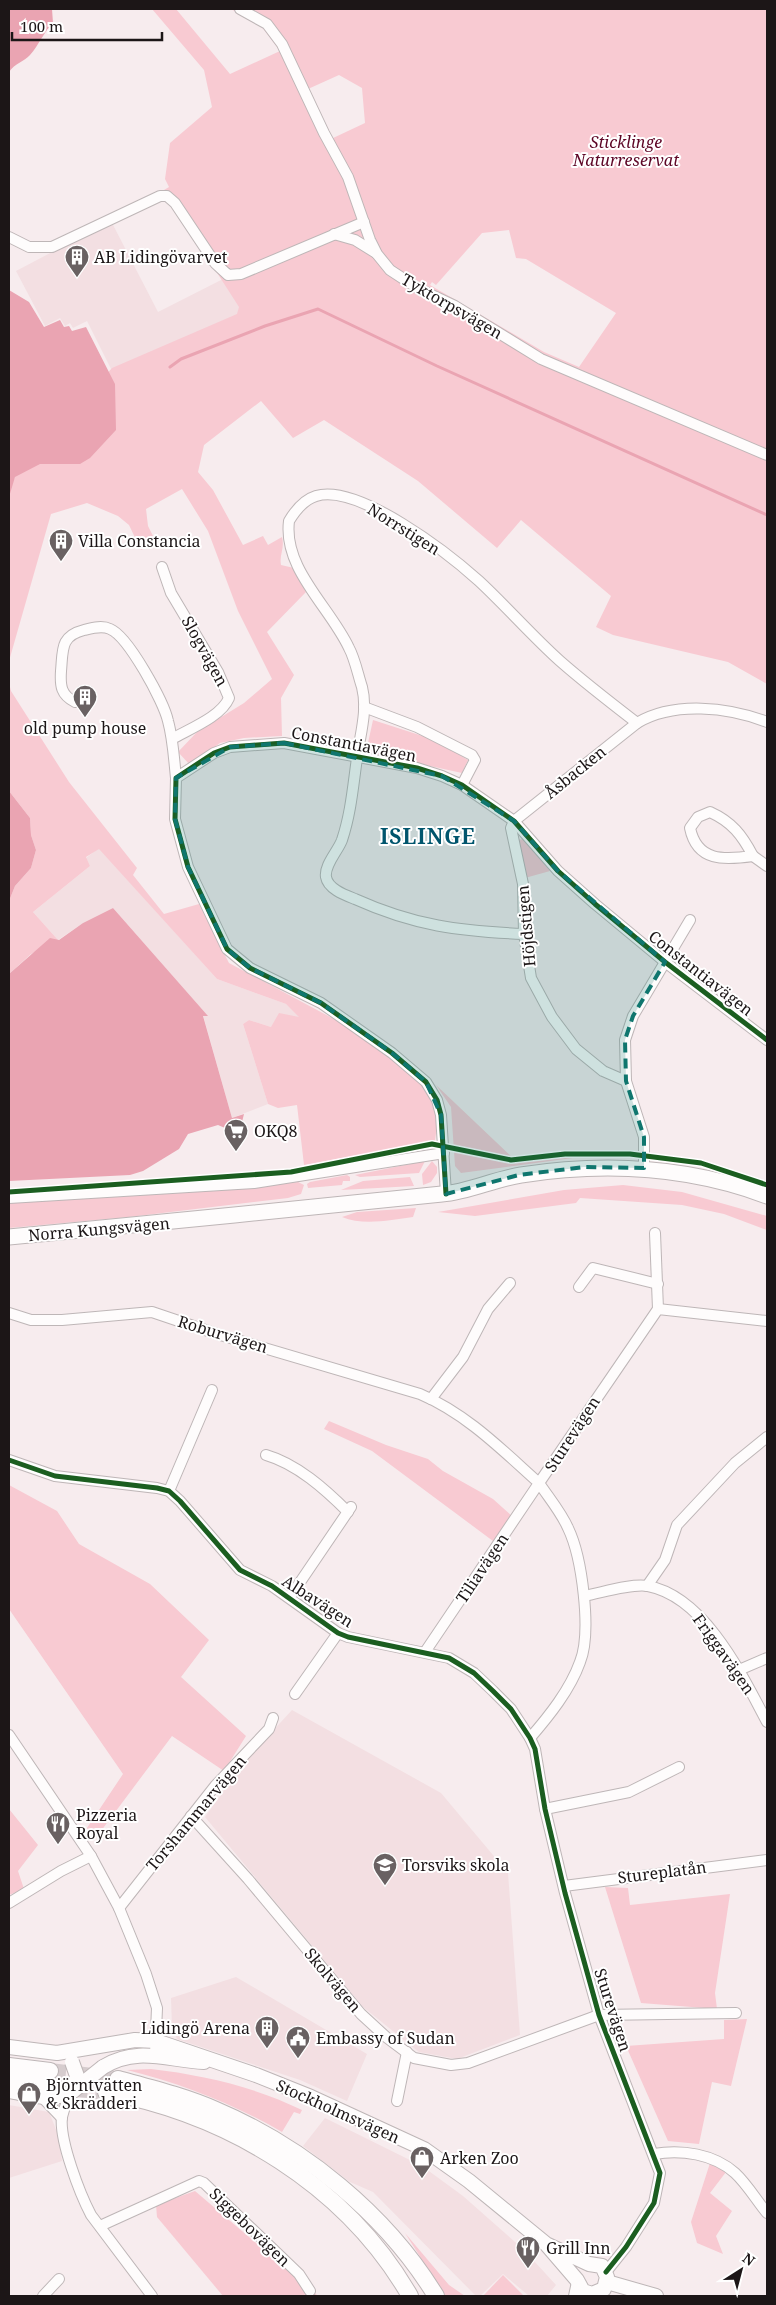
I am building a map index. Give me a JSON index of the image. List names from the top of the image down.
{
  "streets": {
    "main road": ["Norra Kungsvägen"],
    "street": [
      "Tyktorpsvägen",
      "Norrstigen",
      "Slogvägen",
      "Constantiavägen",
      "Åsbacken",
      "Höjdstigen",
      "Roburvägen",
      "Sturevägen",
      "Tiliavägen",
      "Albavägen",
      "Friggavägen",
      "Torshammarvägen",
      "Stureplatån",
      "Skolvägen",
      "Stockholmsvägen",
      "Siggebovägen"
    ]
  },
  "crossings": [
    ["Norrstigen", "Constantiavägen"],
    ["Norrstigen", "Åsbacken"],
    ["Norrstigen", "Höjdstigen"],
    ["Constantiavägen", "Åsbacken"],
    ["Constantiavägen", "Höjdstigen"],
    ["Åsbacken", "Höjdstigen"],
    ["Roburvägen", "Sturevägen"],
    ["Roburvägen", "Tiliavägen"],
    ["Sturevägen", "Tiliavägen"],
    ["Sturevägen", "Albavägen"],
    ["Sturevägen", "Friggavägen"],
    ["Sturevägen", "Stureplatån"],
    ["Sturevägen", "Skolvägen"],
    ["Sturevägen", "Stockholmsvägen"],
    ["Tiliavägen", "Albavägen"],
    ["Torshammarvägen", "Skolvägen"]
  ],
  "districts": ["ISLINGE"],
  "parks": ["Sticklinge Naturreservat"],
  "places": {
    "building": [
      "AB Lidingövarvet",
      "Villa Constancia",
      "old pump house",
      "Lidingö Arena"
    ],
    "supermarket": ["OKQ8"],
    "restaurant": ["Pizzeria Royal", "Grill Inn"],
    "school or university": ["Torsviks skola"],
    "public building": ["Embassy of Sudan"],
    "shop": ["Björntvätten & Skrädderi", "Arken Zoo"]
  },
  "scale_bar": "100 m",
  "north": "top right"
}
